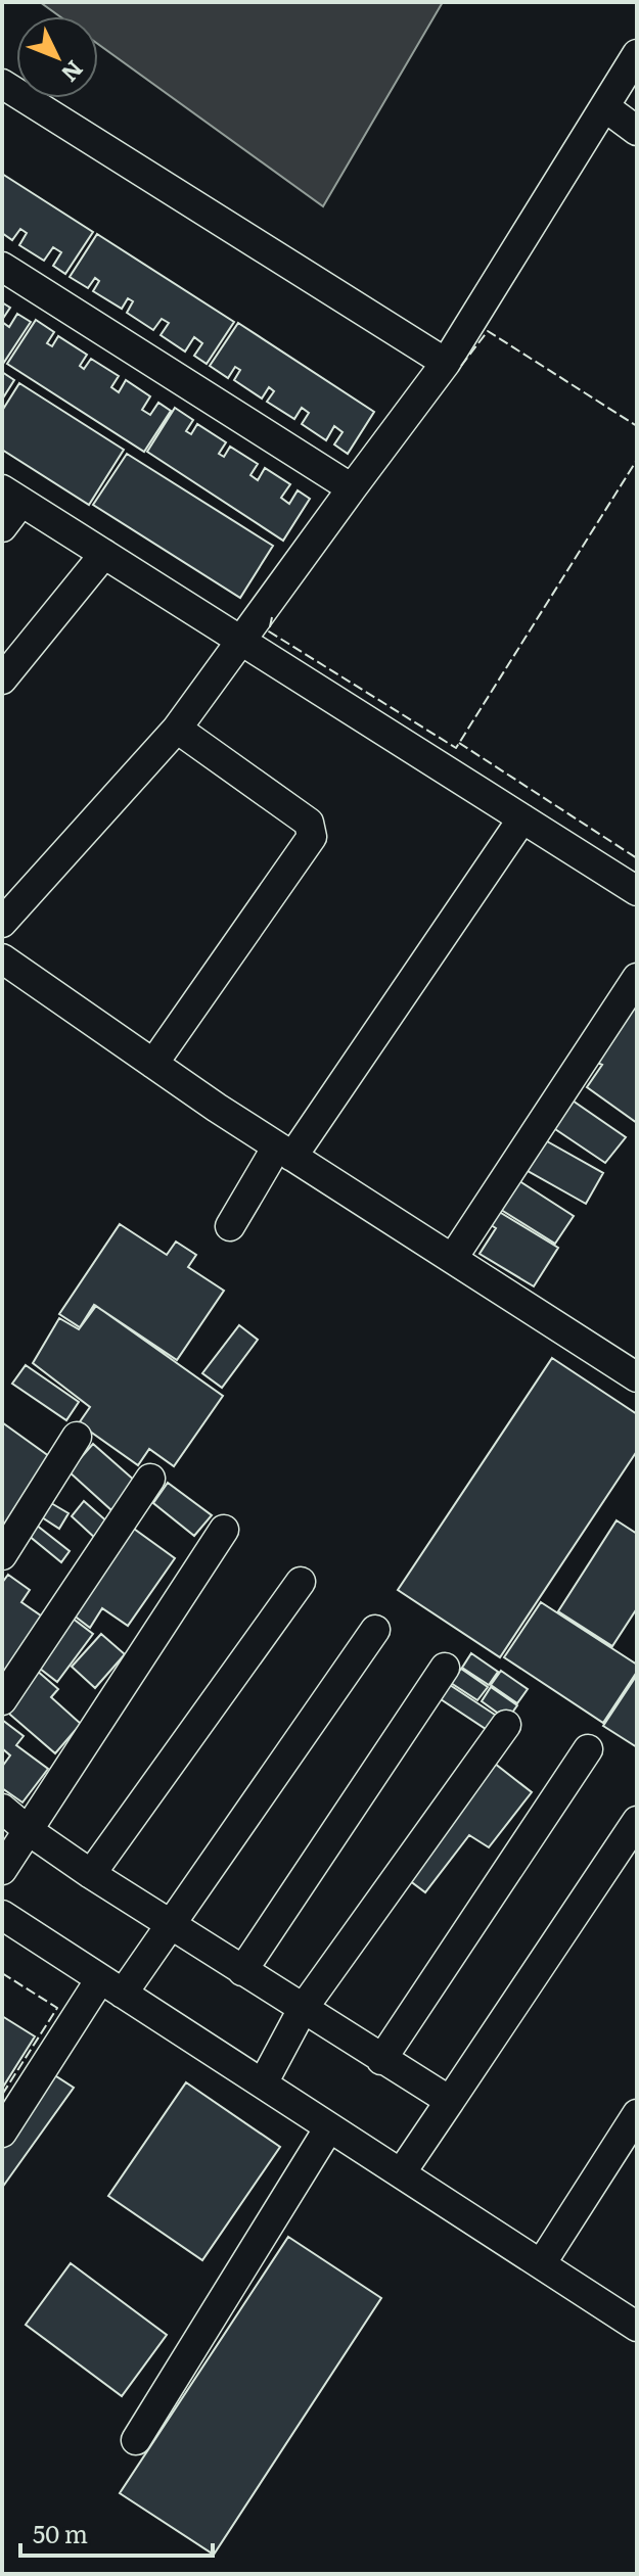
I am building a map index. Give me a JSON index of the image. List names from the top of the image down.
{
  "scale_bar": "50 m",
  "north": "bottom right"
}
